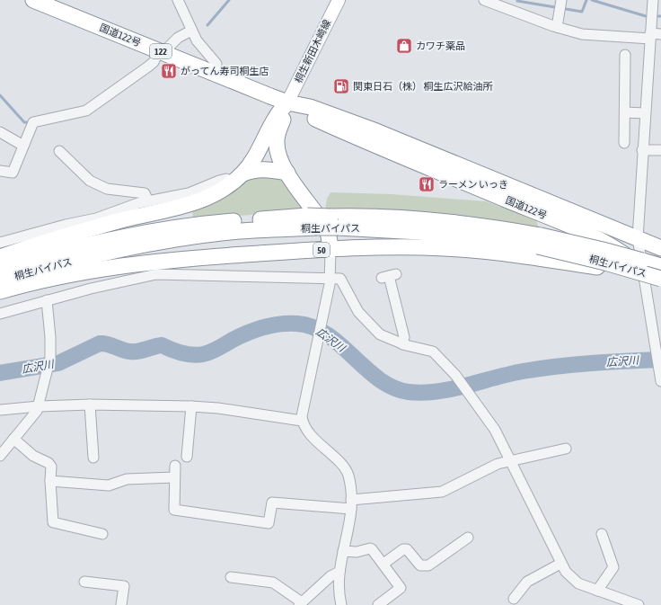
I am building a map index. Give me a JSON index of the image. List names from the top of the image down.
{
  "streets": {
    "highway": [
      "国道122号",
      "122",
      "桐生バイパス",
      "50"
    ],
    "main road": ["桐生新田木崎線"]
  },
  "crossings": [
    ["国道122号", "桐生新田木崎線"],
    ["国道122号", "50"]
  ],
  "water": ["広沢川"],
  "places": {
    "shop": ["カワチ薬品"],
    "restaurant": ["がってん寿司桐生店", "ラーメン いっき"],
    "fuel station": ["関東日石（株） 桐生広沢給油所"]
  }
}
